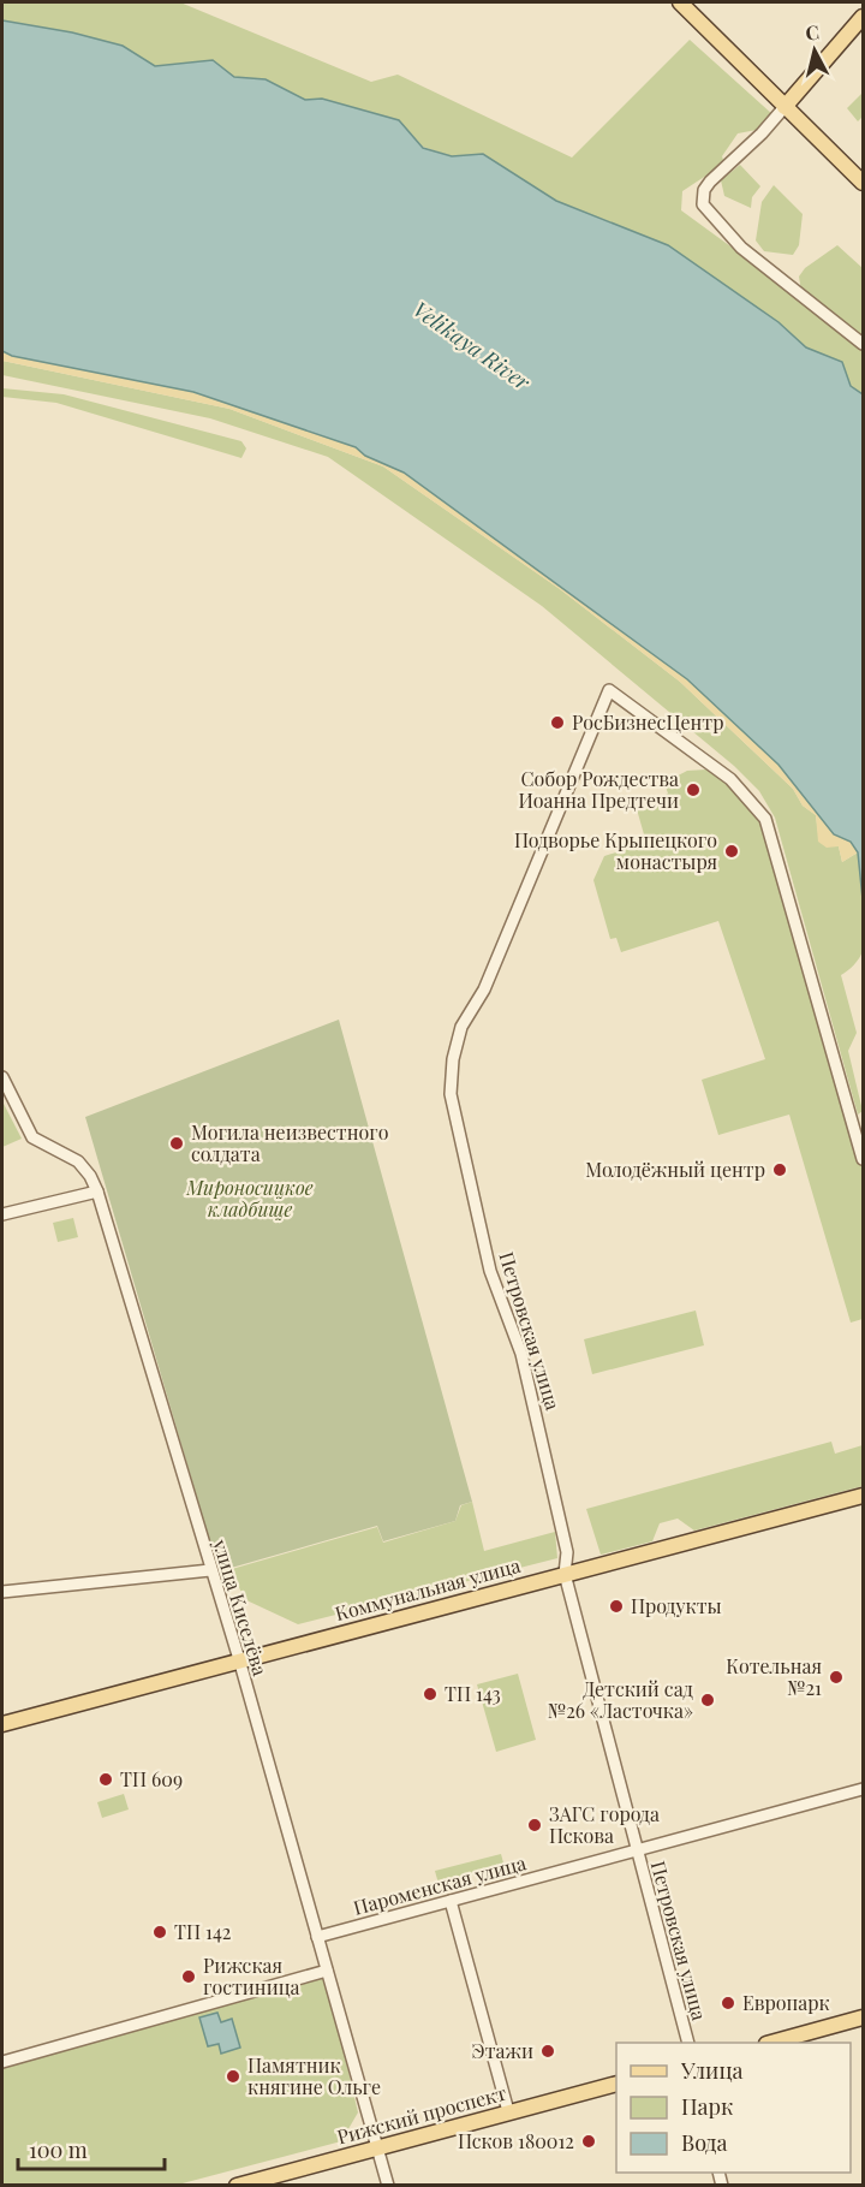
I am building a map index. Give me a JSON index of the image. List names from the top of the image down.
{
  "streets": {
    "main road": ["Коммунальная улица", "Рижский проспект"],
    "street": ["Петровская улица", "улица Киселёва", "Пароменская улица"]
  },
  "crossings": [
    ["Петровская улица", "Коммунальная улица"],
    ["Петровская улица", "Пароменская улица"],
    ["Коммунальная улица", "улица Киселёва"],
    ["улица Киселёва", "Пароменская улица"],
    ["улица Киселёва", "Рижский проспект"]
  ],
  "water": ["Velikaya River"],
  "parks": ["Мироносицкое кладбище"],
  "places": [
    "РосБизнесЦентр",
    "Собор Рождества Иоанна Предтечи",
    "Подворье Крыпецкого монастыря",
    "Могила неизвестного солдата",
    "Молодёжный центр",
    "Продукты",
    "Котельная №21",
    "ТП 143",
    "Детский сад №26 «Ласточка»",
    "ТП 609",
    "ЗАГС города Пскова",
    "ТП 142",
    "Рижская гостиница",
    "Европарк",
    "Этажи",
    "Памятник княгине Ольге",
    "Псков 180012"
  ],
  "legend": ["Улица", "Парк", "Вода"],
  "scale_bar": "100 m",
  "north": "top"
}
